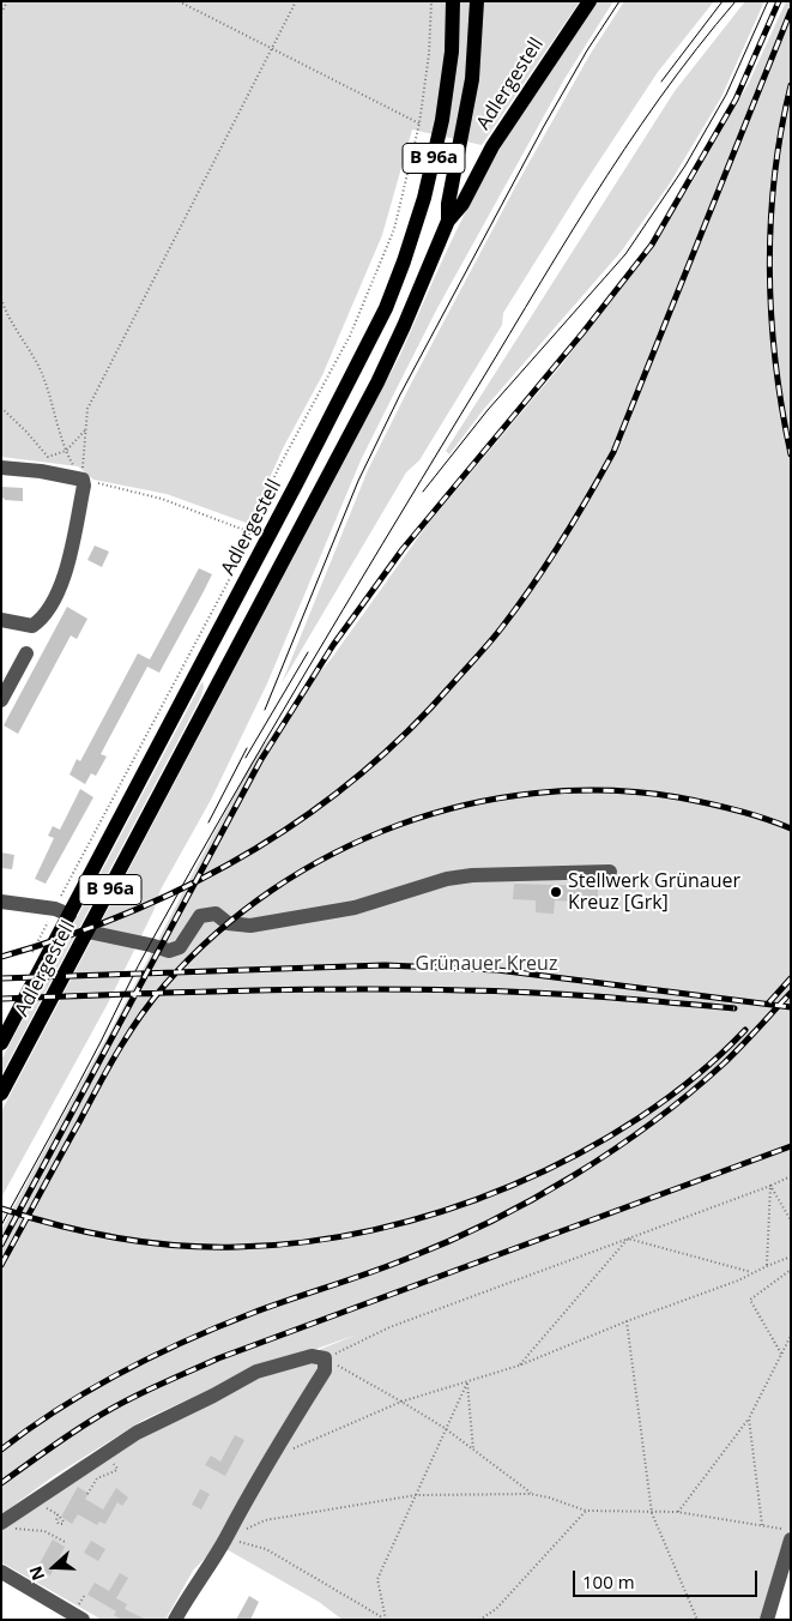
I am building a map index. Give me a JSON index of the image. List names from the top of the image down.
{
  "streets": {
    "main road": ["Adlergestell", "B 96a"]
  },
  "parks": ["Grünauer Kreuz"],
  "places": ["Stellwerk Grünauer Kreuz [Grk]"],
  "scale_bar": "100 m",
  "north": "left"
}
